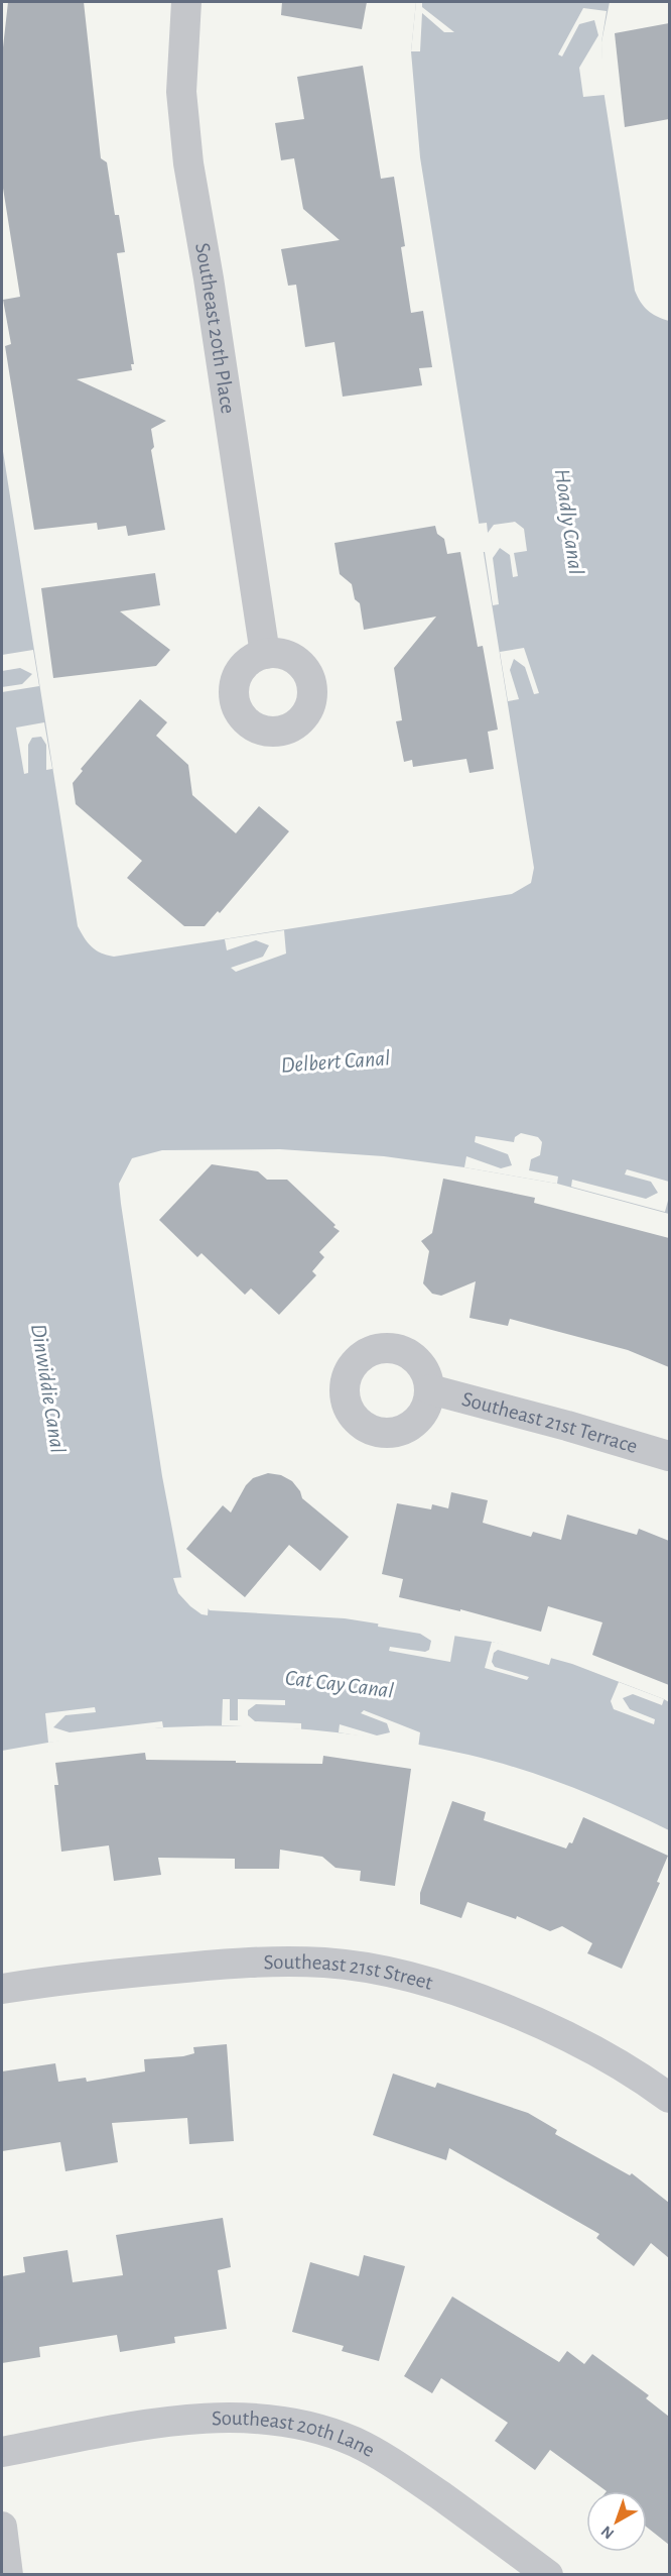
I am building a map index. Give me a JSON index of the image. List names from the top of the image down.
{
  "streets": {
    "street": [
      "Southeast 20th Place",
      "Southeast 21st Terrace",
      "Southeast 21st Street",
      "Southeast 20th Lane"
    ]
  },
  "water": [
    "Hoadly Canal",
    "Delbert Canal",
    "Dinwiddie Canal",
    "Cat Cay Canal"
  ],
  "north": "bottom left"
}
